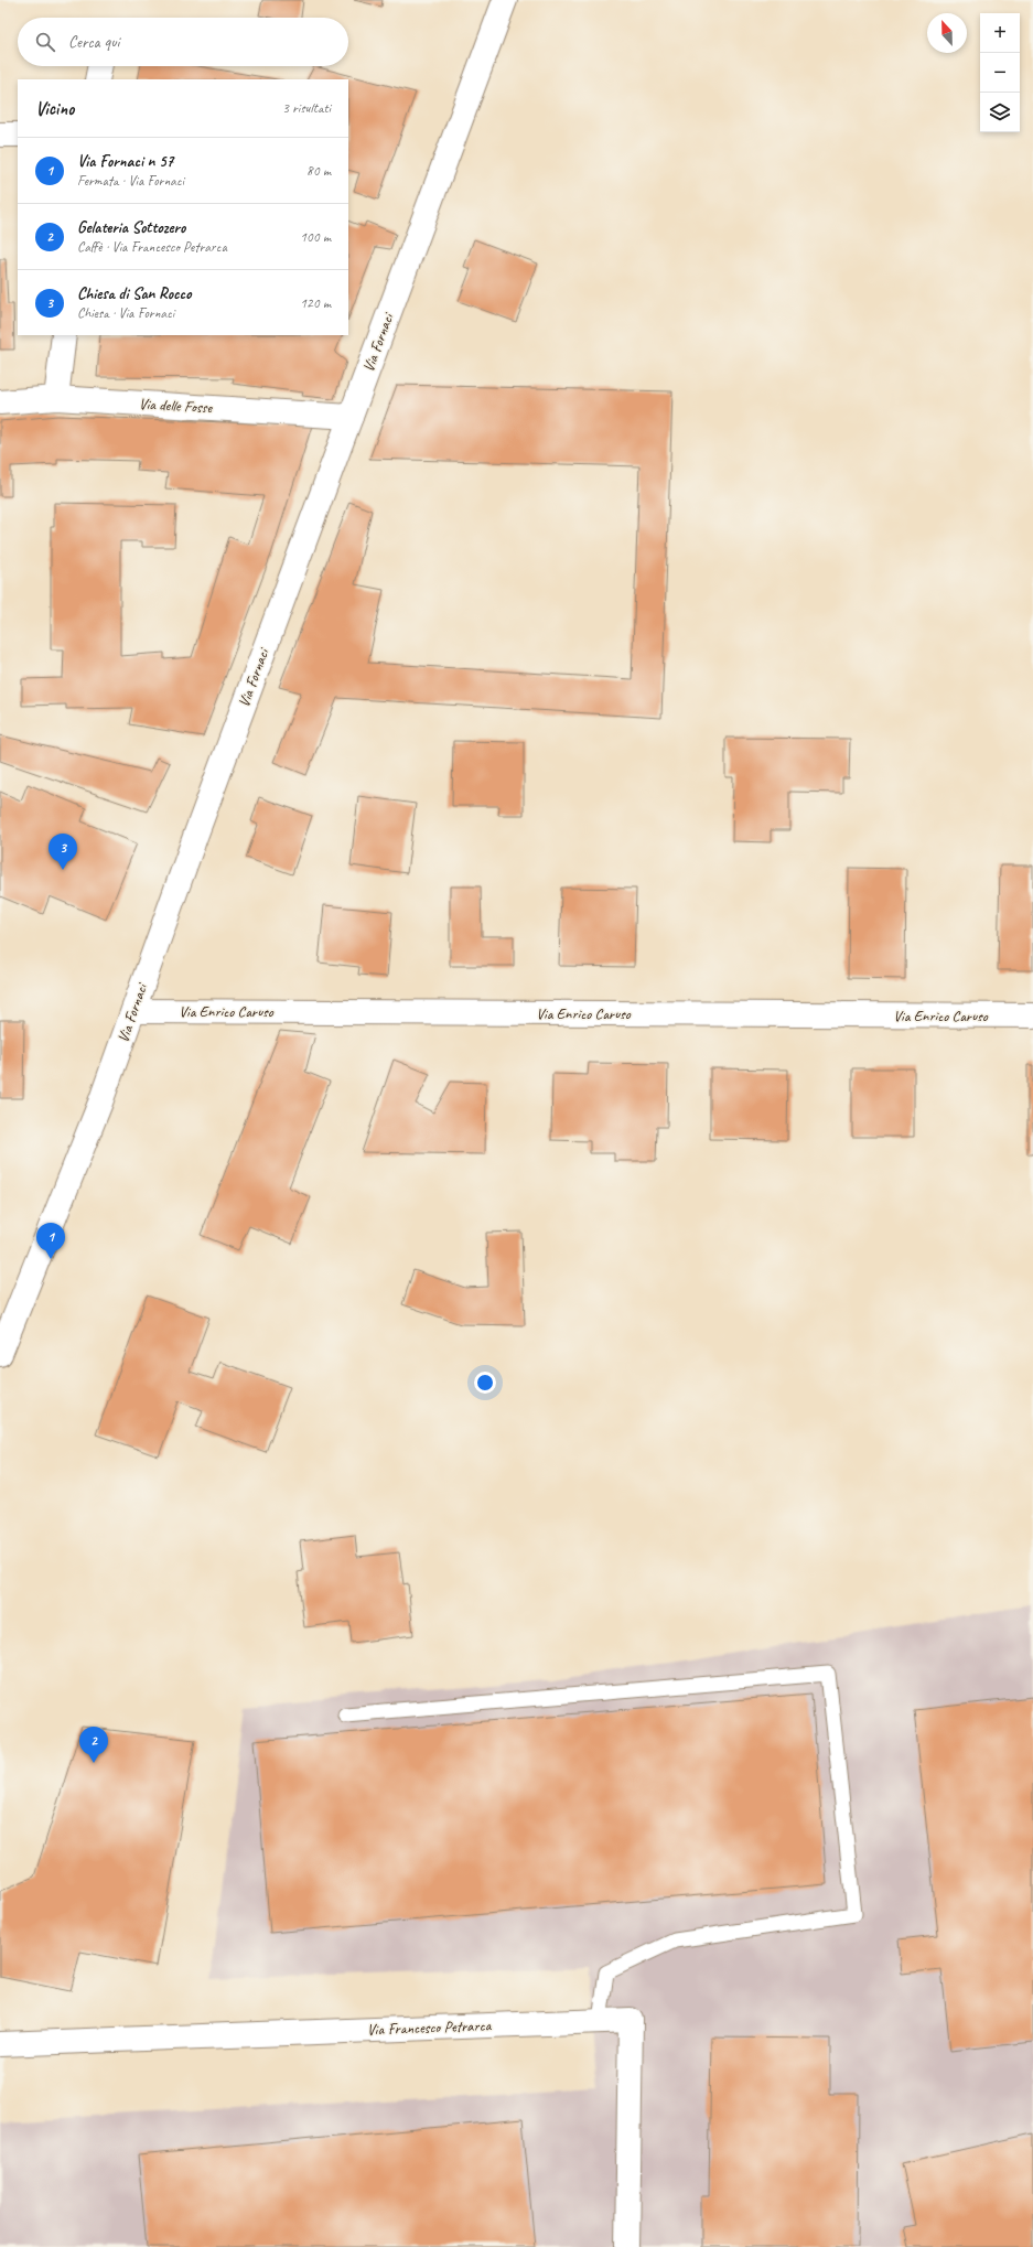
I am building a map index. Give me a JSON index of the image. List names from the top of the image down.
{
  "streets": {
    "street": [
      "Via Fornaci",
      "Via delle Fosse",
      "Via Enrico Caruso",
      "Via Francesco Petrarca"
    ]
  },
  "crossings": [
    ["Via Fornaci", "Via delle Fosse"],
    ["Via Fornaci", "Via Enrico Caruso"]
  ],
  "north": "top",
  "page": {
    "map_buttons": ["+", "−"],
    "search": "Cerca qui",
    "heading": ["Vicino", "3 risultati"],
    "list": [
      {
        "mark": "1",
        "name": "Via Fornaci n 57",
        "note": "Fermata · Via Fornaci",
        "value": "80 m"
      },
      {
        "mark": "2",
        "name": "Gelateria Sottozero",
        "note": "Caffè · Via Francesco Petrarca",
        "value": "100 m"
      },
      {
        "mark": "3",
        "name": "Chiesa di San Rocco",
        "note": "Chiesa · Via Fornaci",
        "value": "120 m"
      }
    ],
    "pins": ["3", "1", "2"]
  }
}
